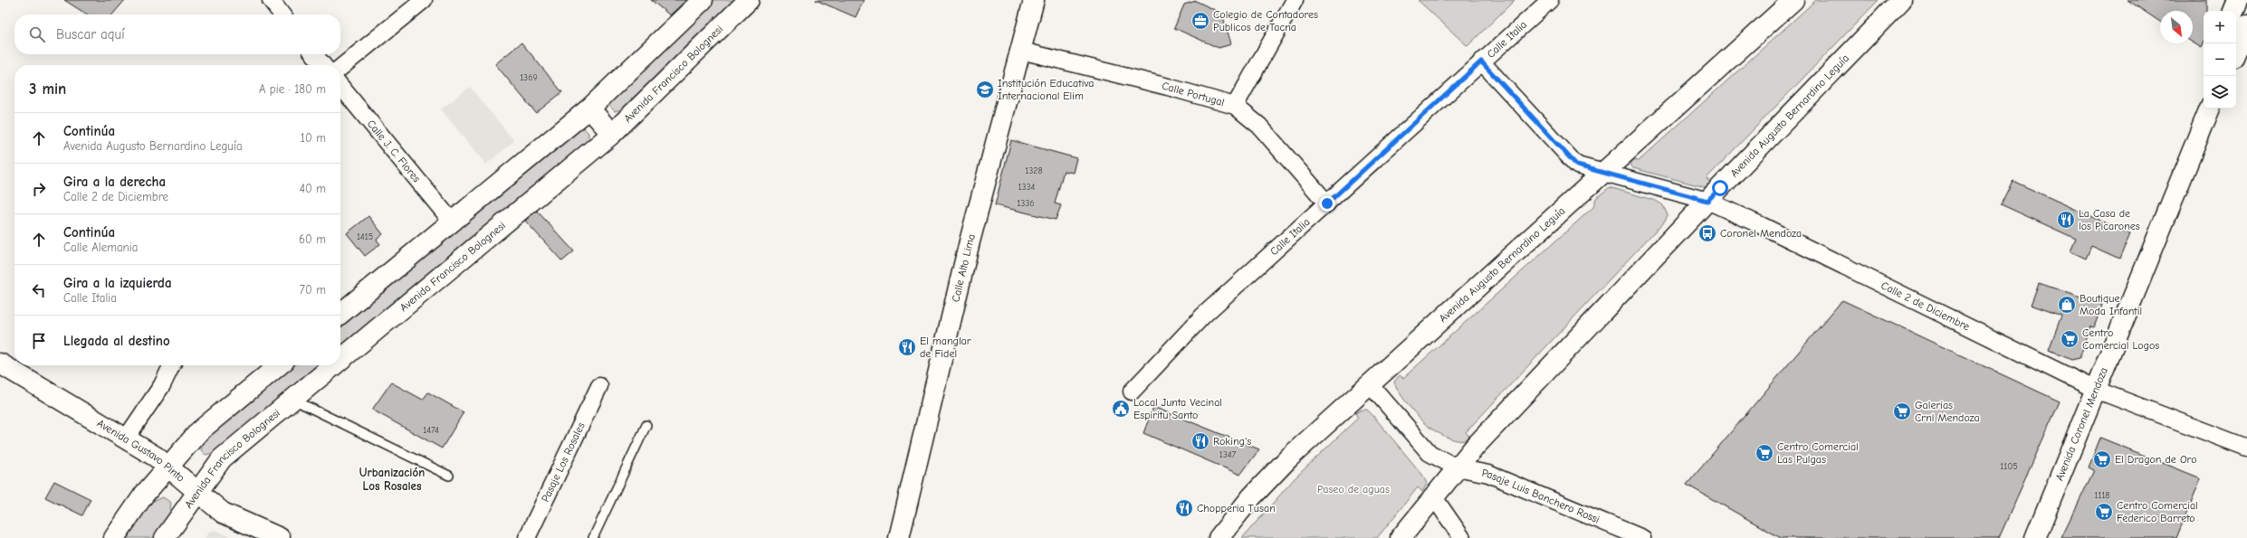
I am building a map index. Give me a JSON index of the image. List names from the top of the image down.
{
  "streets": {
    "main road": [
      "Avenida Francisco Bolognesi",
      "Avenida Augusto Bernardino Leguía",
      "Calle Alto Lima",
      "Avenida Coronel Mendoza",
      "Avenida Gustavo Pinto"
    ],
    "street": [
      "Calle Italia",
      "Calle Portugal",
      "Calle J. C. Flores",
      "Calle 2 de Diciembre",
      "Pasaje Los Rosales",
      "Pasaje Luis Banchero Rossi"
    ]
  },
  "crossings": [
    ["Calle Italia", "Calle Portugal"],
    ["Calle Italia", "Calle 2 de Diciembre"],
    ["Avenida Francisco Bolognesi", "Avenida Gustavo Pinto"],
    ["Calle Portugal", "Calle Alto Lima"],
    ["Avenida Augusto Bernardino Leguía", "Calle 2 de Diciembre"],
    ["Avenida Augusto Bernardino Leguía", "Pasaje Luis Banchero Rossi"],
    ["Calle 2 de Diciembre", "Avenida Coronel Mendoza"]
  ],
  "districts": ["Urbanización Los Rosales"],
  "parks": ["Paseo de aguas"],
  "places": {
    "office": ["Colegio de Contadores Publicos de Tacna"],
    "school or university": ["Institución Educativa Internacional Elim"],
    "restaurant": [
      "La Casa de los Picarones",
      "El manglar de Fidel",
      "Roking's",
      "Chopperia Tusan"
    ],
    "bus stop": ["Coronel Mendoza"],
    "shop": ["Boutique Moda Infantil"],
    "supermarket": [
      "Centro Comercial Logos",
      "Galerias Crnl Mendoza",
      "Centro Comercial Las Pulgas",
      "El Dragon de Oro",
      "Centro Comercial Federico Barreto"
    ],
    "public building": ["Local Junta Vecinal Espiritu Santo"]
  },
  "house_numbers": [
    "1369",
    "1328",
    "1334",
    "1336",
    "1415",
    "1474",
    "1347",
    "1105",
    "1118"
  ],
  "north": "bottom right",
  "page": {
    "map_buttons": ["+", "−"],
    "search": "Buscar aquí",
    "heading": ["3 min", "A pie · 180 m"],
    "list": [
      ["Continúa", "Avenida Augusto Bernardino Leguía", "10 m"],
      ["Gira a la derecha", "Calle 2 de Diciembre", "40 m"],
      ["Continúa", "Calle Alemania", "60 m"],
      ["Gira a la izquierda", "Calle Italia", "70 m"],
      "Llegada al destino"
    ]
  }
}
